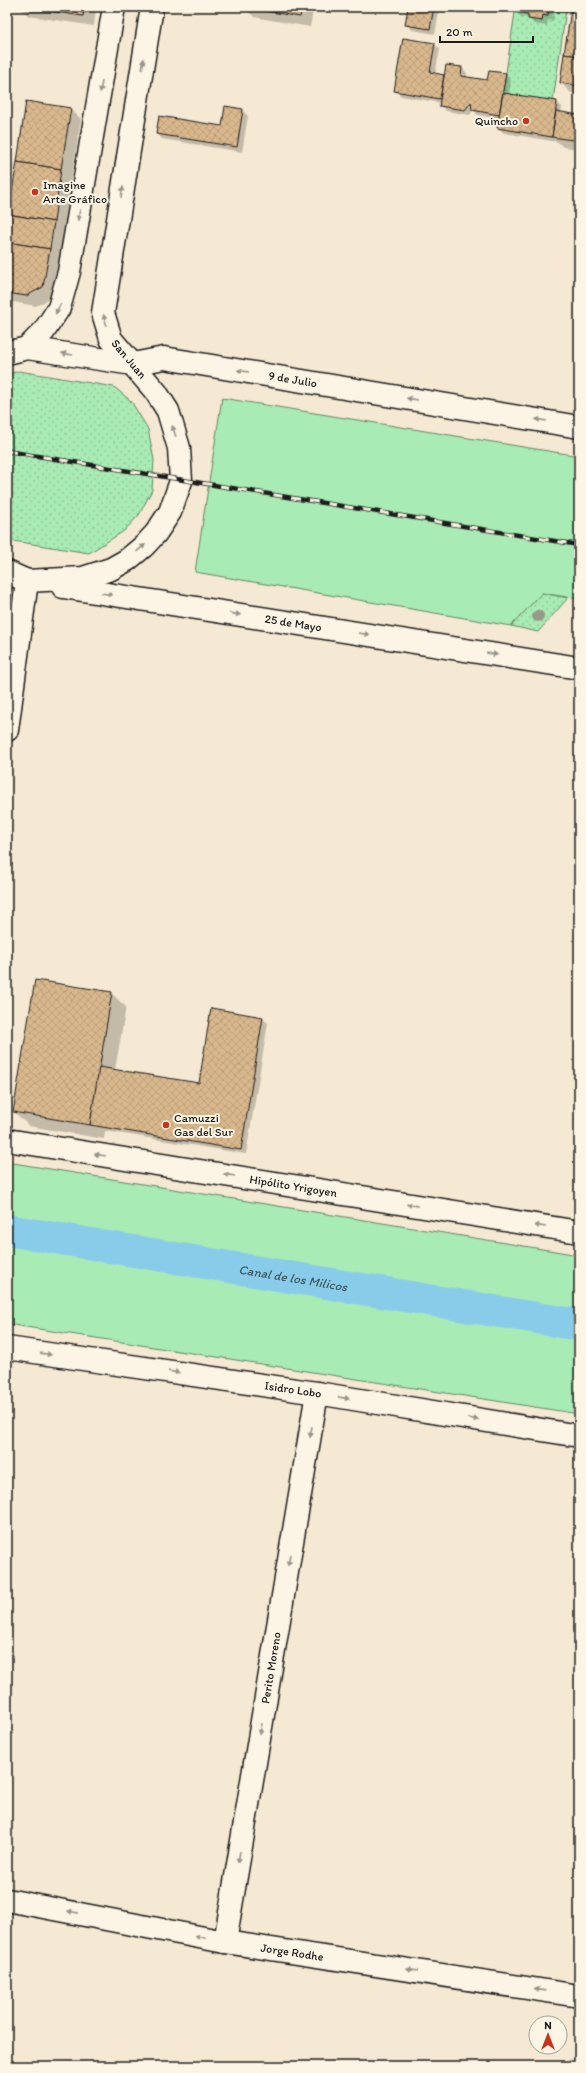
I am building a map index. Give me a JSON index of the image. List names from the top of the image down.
{
  "streets": {
    "main road": [
      "San Juan",
      "9 de Julio",
      "25 de Mayo",
      "Hipólito Yrigoyen",
      "Isidro Lobo",
      "Perito Moreno",
      "Jorge Rodhe"
    ]
  },
  "crossings": [
    ["San Juan", "9 de Julio"],
    ["San Juan", "25 de Mayo"],
    ["Isidro Lobo", "Perito Moreno"],
    ["Perito Moreno", "Jorge Rodhe"]
  ],
  "one_way": [
    "9 de Julio",
    "25 de Mayo",
    "Hipólito Yrigoyen",
    "Isidro Lobo",
    "Perito Moreno",
    "Jorge Rodhe"
  ],
  "water": ["Canal de los Milicos"],
  "places": ["Quincho", "Imagine Arte Gráfico", "Camuzzi Gas del Sur"],
  "scale_bar": "20 m",
  "north": "top"
}
